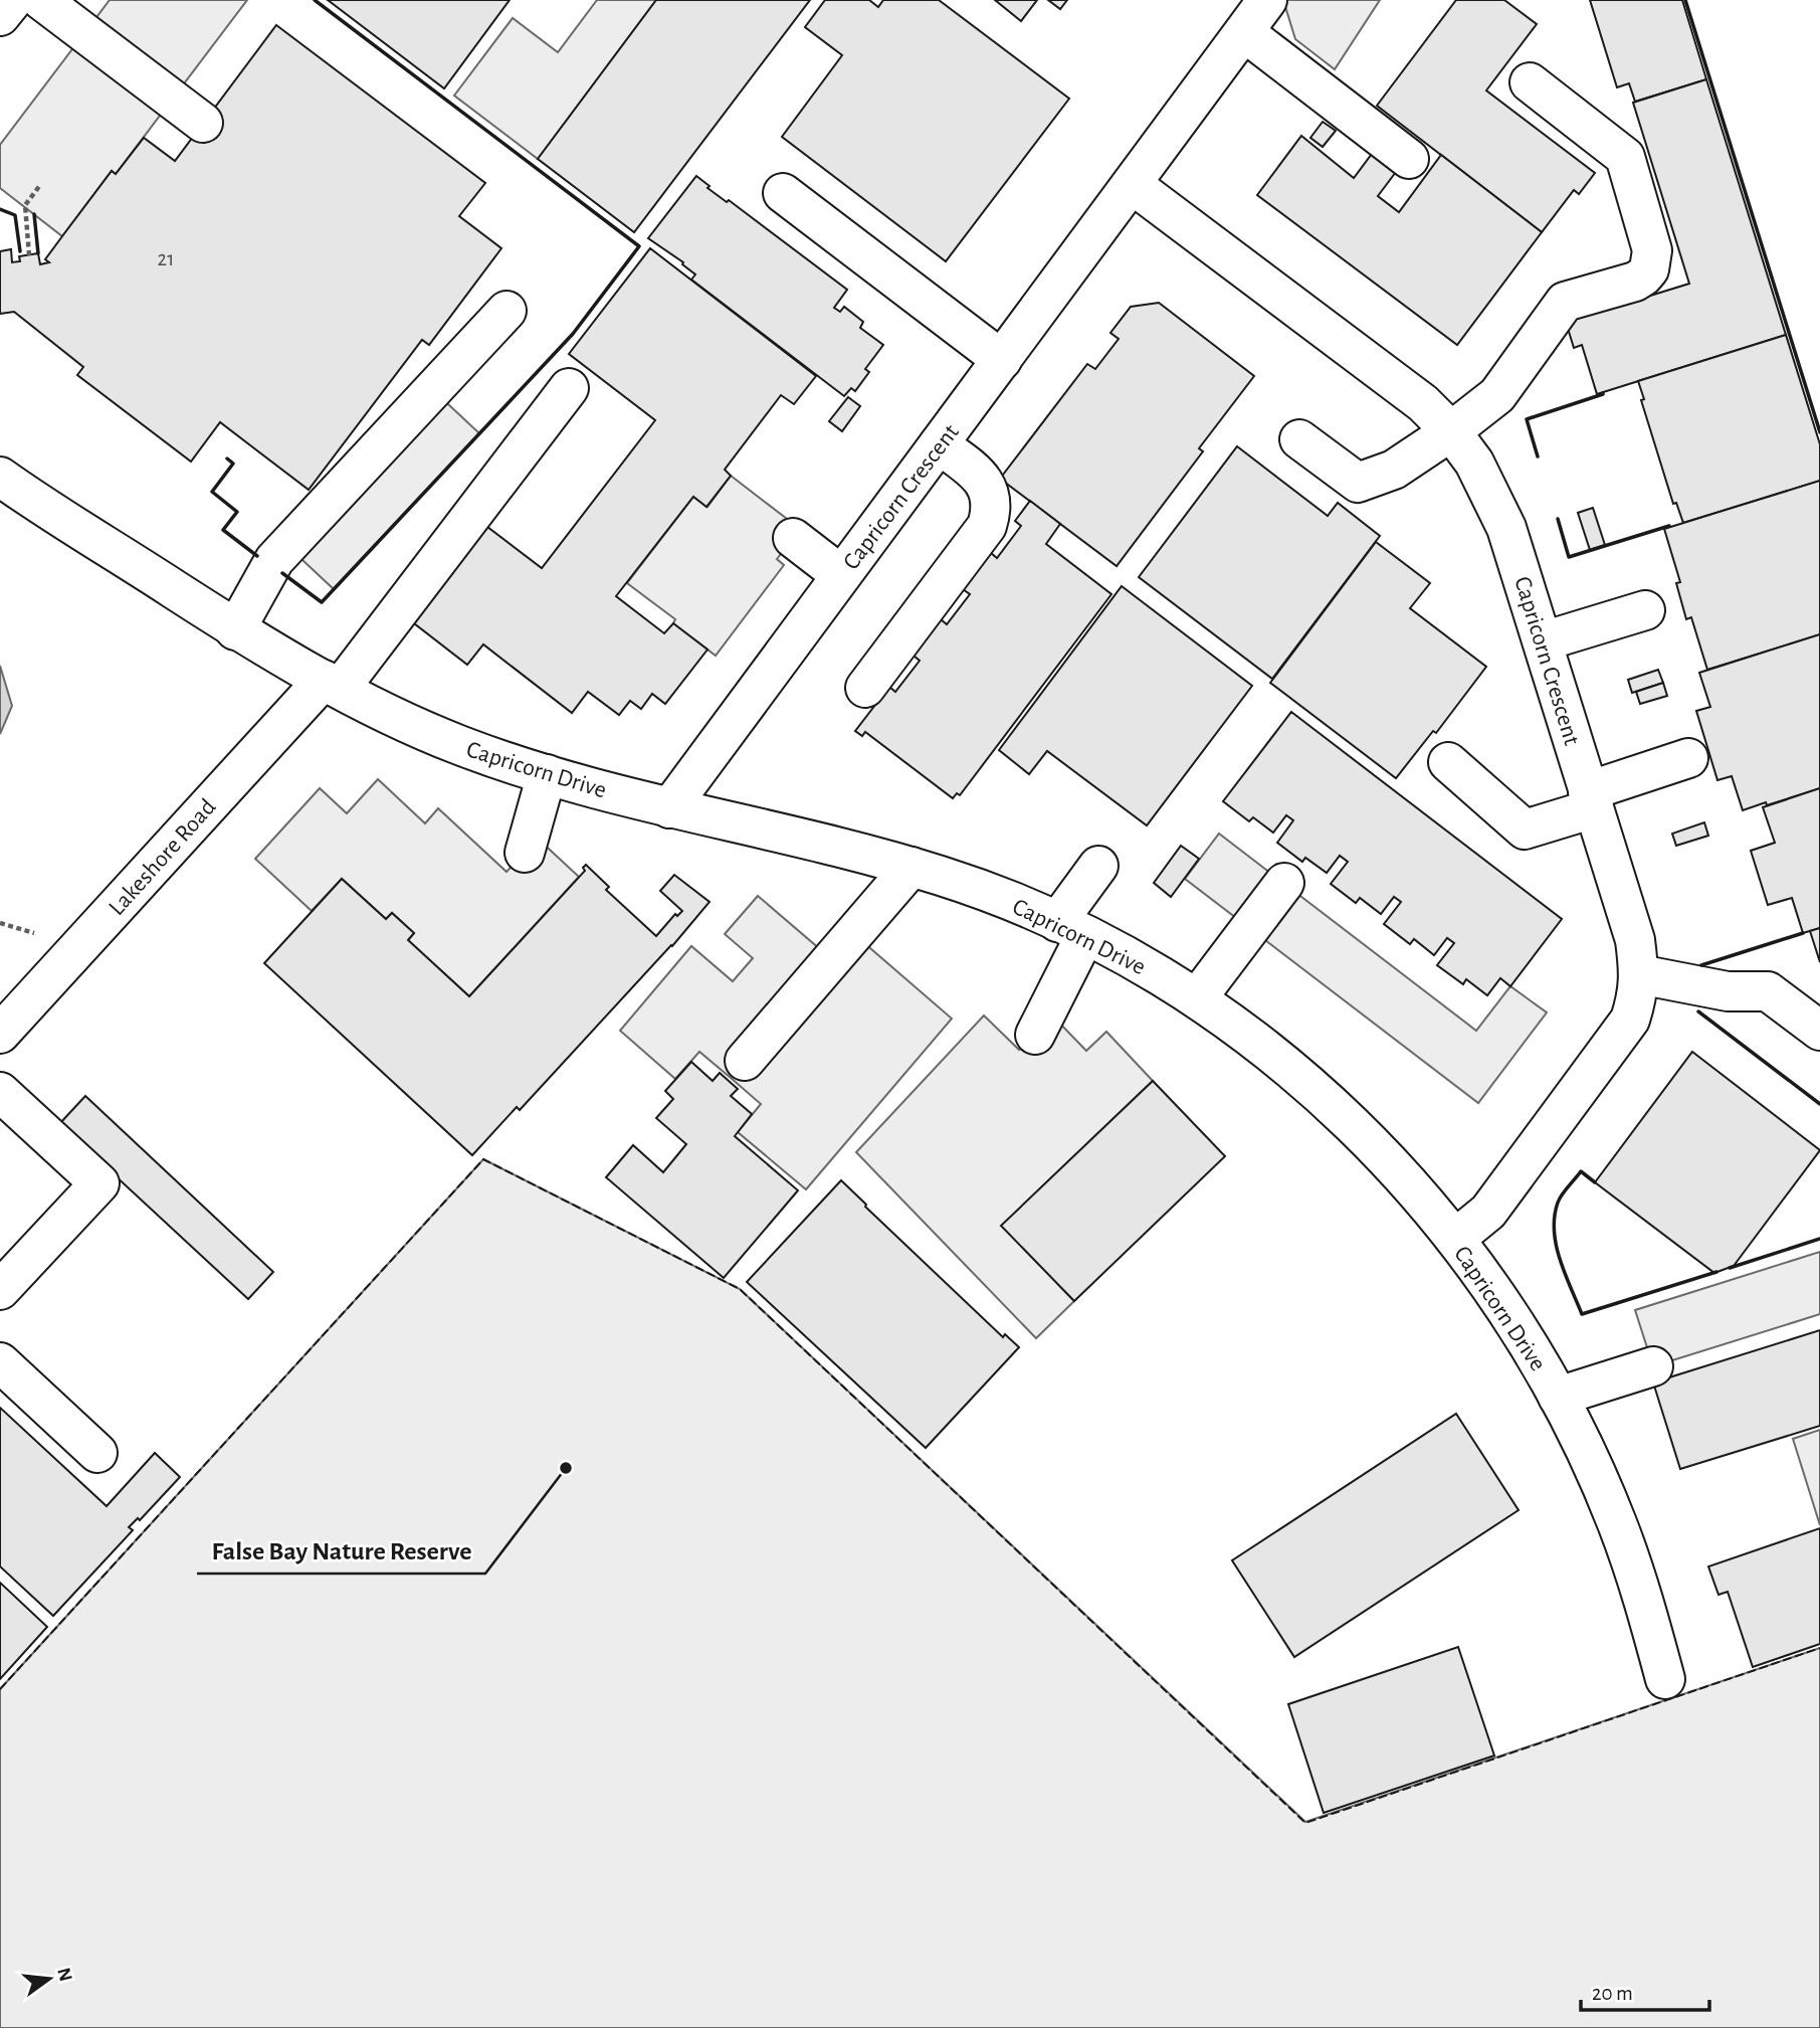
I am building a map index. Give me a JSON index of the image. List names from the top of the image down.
{
  "streets": {
    "street": ["Capricorn Crescent", "Capricorn Drive", "Lakeshore Road"]
  },
  "crossings": [
    ["Capricorn Crescent", "Capricorn Drive"],
    ["Capricorn Drive", "Lakeshore Road"]
  ],
  "places": ["False Bay Nature Reserve"],
  "house_numbers": ["21"],
  "scale_bar": "20 m",
  "north": "right"
}
